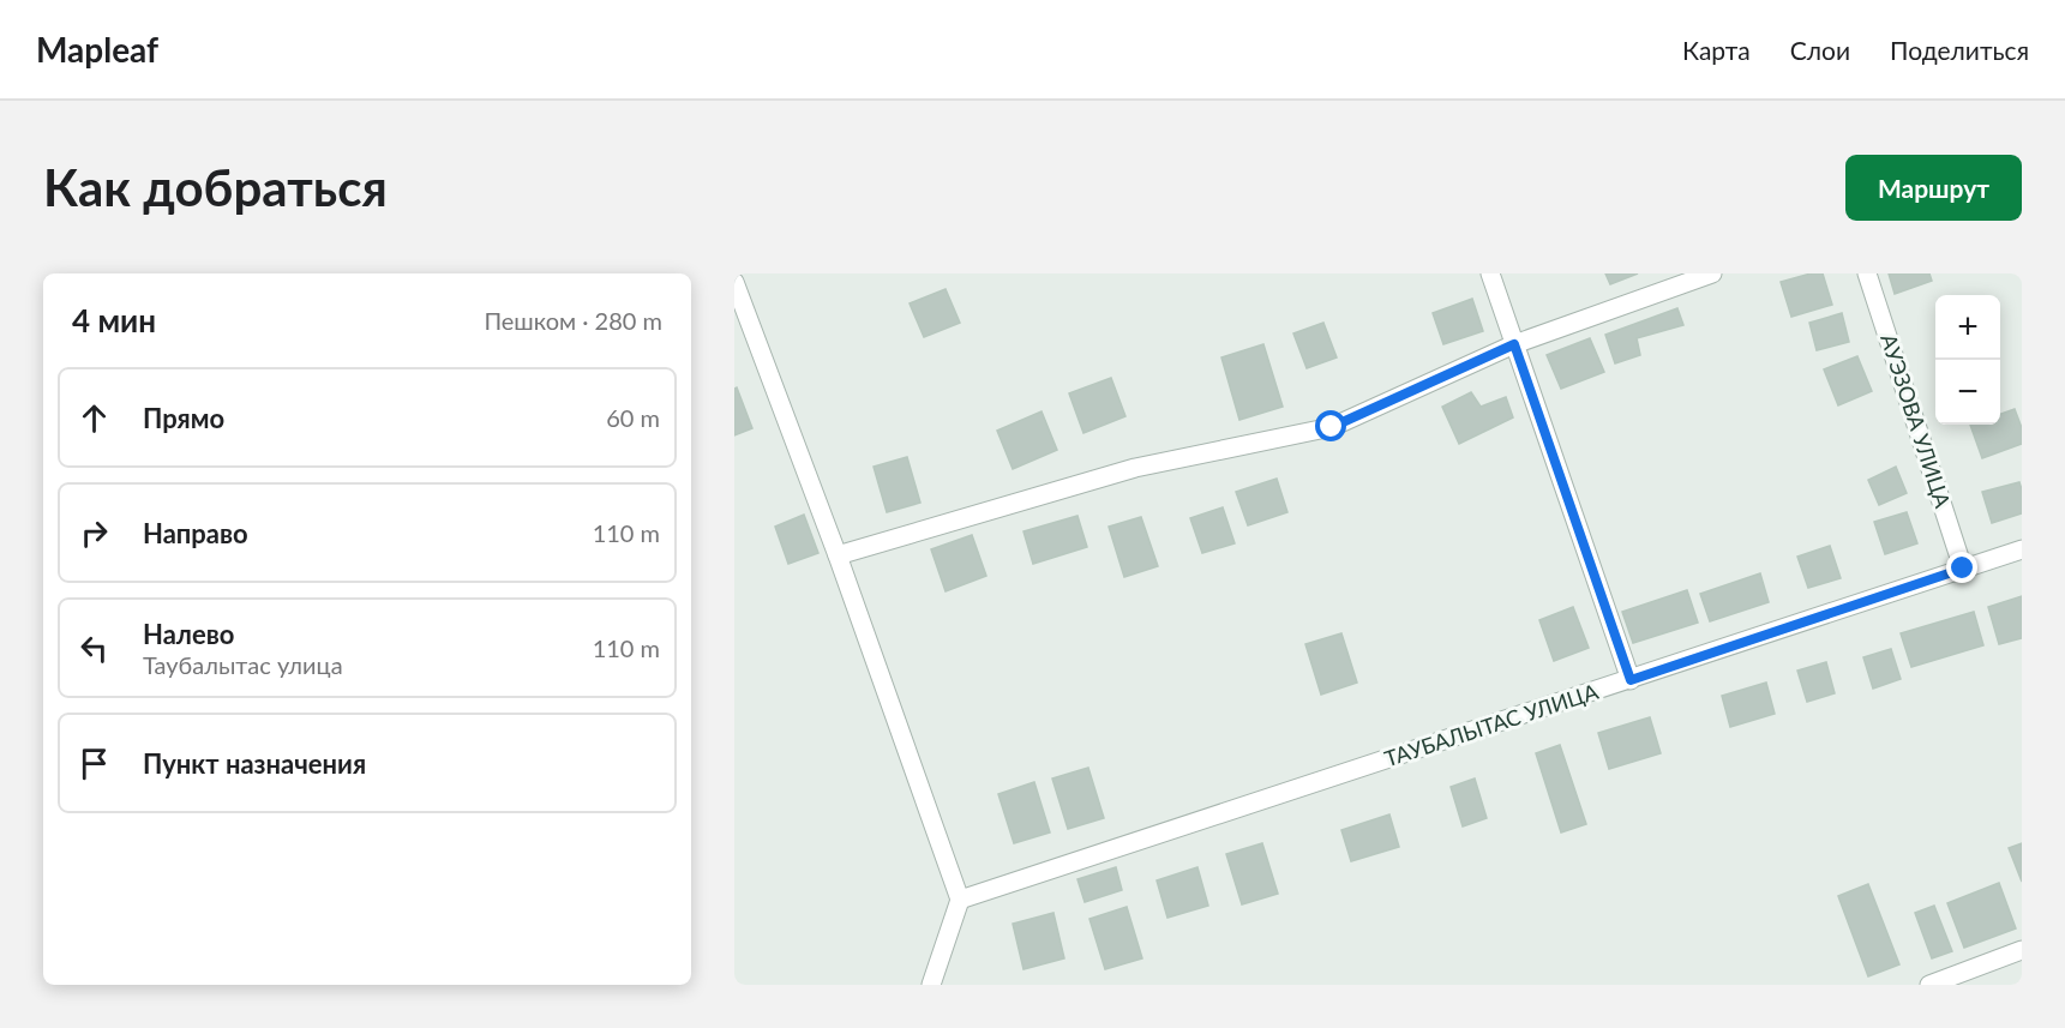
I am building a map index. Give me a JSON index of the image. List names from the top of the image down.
{
  "streets": {
    "street": ["АУЭЗОВА УЛИЦА", "ТАУБАЛЫТАС УЛИЦА"]
  },
  "crossings": [
    ["АУЭЗОВА УЛИЦА", "ТАУБАЛЫТАС УЛИЦА"]
  ],
  "page": {
    "header": "Mapleaf",
    "nav": ["Карта", "Слои", "Поделиться"],
    "buttons": "Маршрут",
    "title": "Как добраться",
    "heading": ["4 мин", "Пешком · 280 m"],
    "map_buttons": ["+", "−"],
    "list": [
      ["Прямо", "60 m"],
      ["Направо", "110 m"],
      ["Налево", "Таубалытас улица", "110 m"],
      "Пункт назначения"
    ]
  }
}
